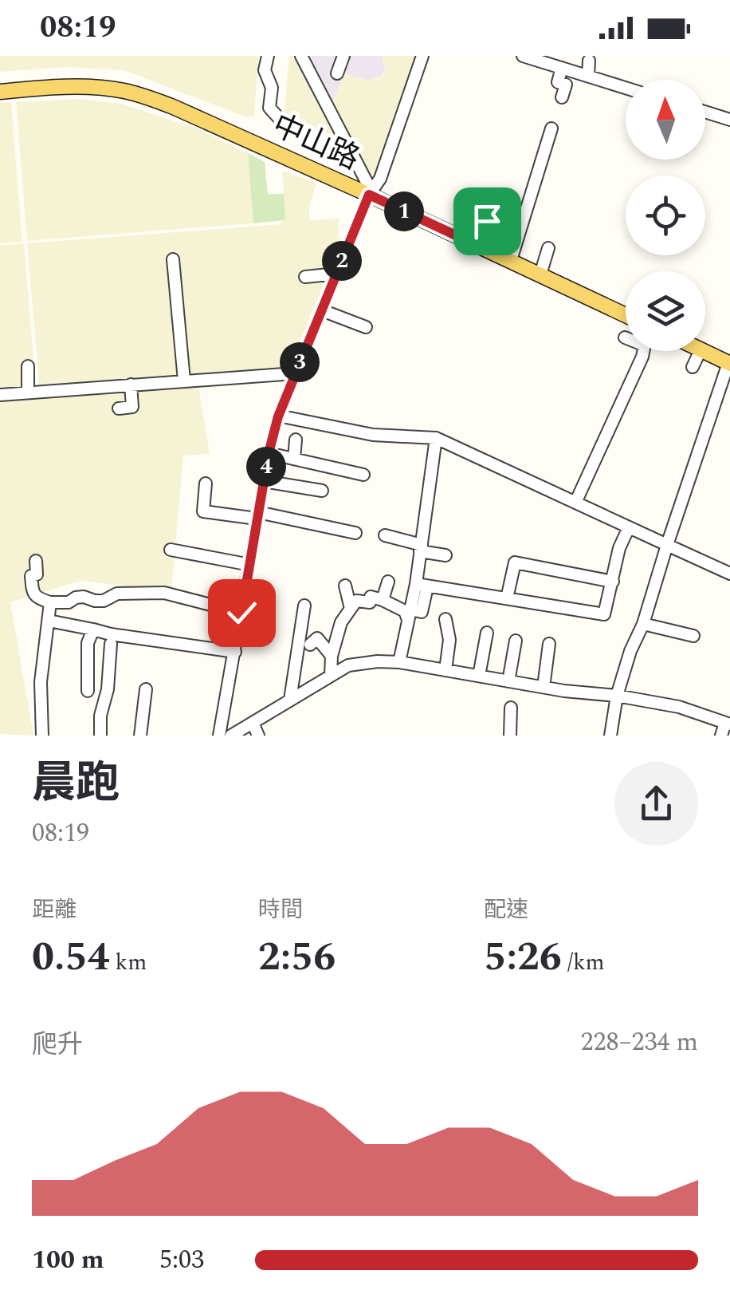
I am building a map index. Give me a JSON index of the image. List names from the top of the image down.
{
  "streets": {
    "main road": ["中山路"]
  },
  "north": "top",
  "page": {
    "status": "08:19",
    "pins": [
      "1",
      "2",
      "3",
      "4"
    ],
    "heading": ["晨跑", "08:19"],
    "stats": [
      ["距離", "0.54 km"],
      ["時間", "2:56"],
      ["配速", "5:26 /km"]
    ],
    "chart": ["爬升", "228–234 m"],
    "list": [
      {
        "name": "100 m",
        "note": "5:03"
      }
    ]
  }
}
